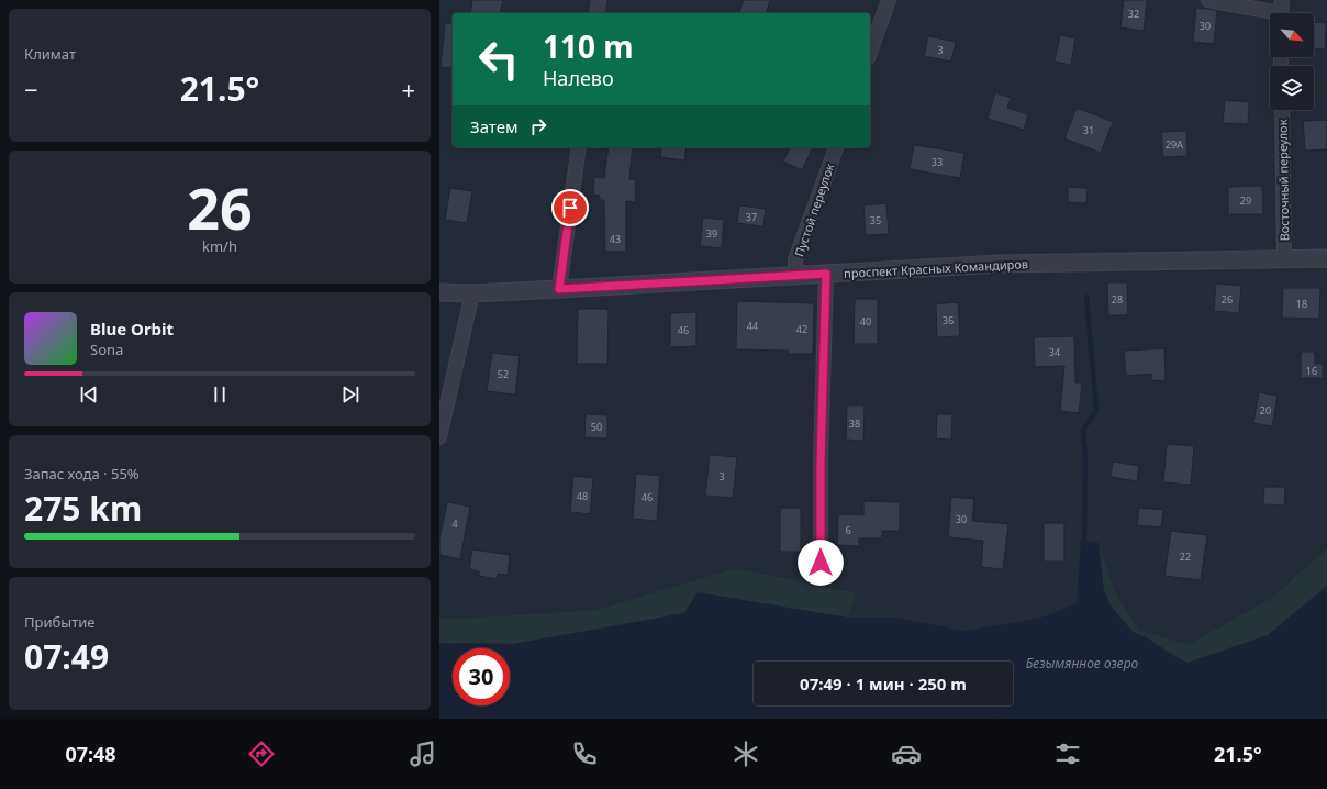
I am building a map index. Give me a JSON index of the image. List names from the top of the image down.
{
  "streets": {
    "street": ["Восточный переулок", "Пустой переулок", "проспект Красных Командиров"]
  },
  "crossings": [
    ["Восточный переулок", "проспект Красных Командиров"],
    ["Пустой переулок", "проспект Красных Командиров"]
  ],
  "water": ["Безымянное озеро"],
  "house_numbers": [
    "32",
    "30",
    "3",
    "31",
    "29А",
    "33",
    "29",
    "37",
    "35",
    "39",
    "43",
    "28",
    "26",
    "18",
    "36",
    "40",
    "44",
    "42",
    "46",
    "34",
    "16",
    "52",
    "20",
    "38",
    "50",
    "3",
    "48",
    "46",
    "30",
    "4",
    "6",
    "22"
  ],
  "north": "bottom right",
  "page": {
    "tile": [
      "Климат",
      ["26", "km/h"],
      ["Запас хода · 55%", "275 km"],
      ["Прибытие", "07:49"]
    ],
    "turn": ["110 m", "Налево"],
    "heat": ["−", "21.5°", "+"],
    "then": "Затем",
    "song": ["Blue Orbit", "Sona"],
    "limit": "30",
    "trip": "07:49 · 1 мин · 250 m",
    "tabs": ["07:48", "21.5°"]
  }
}
